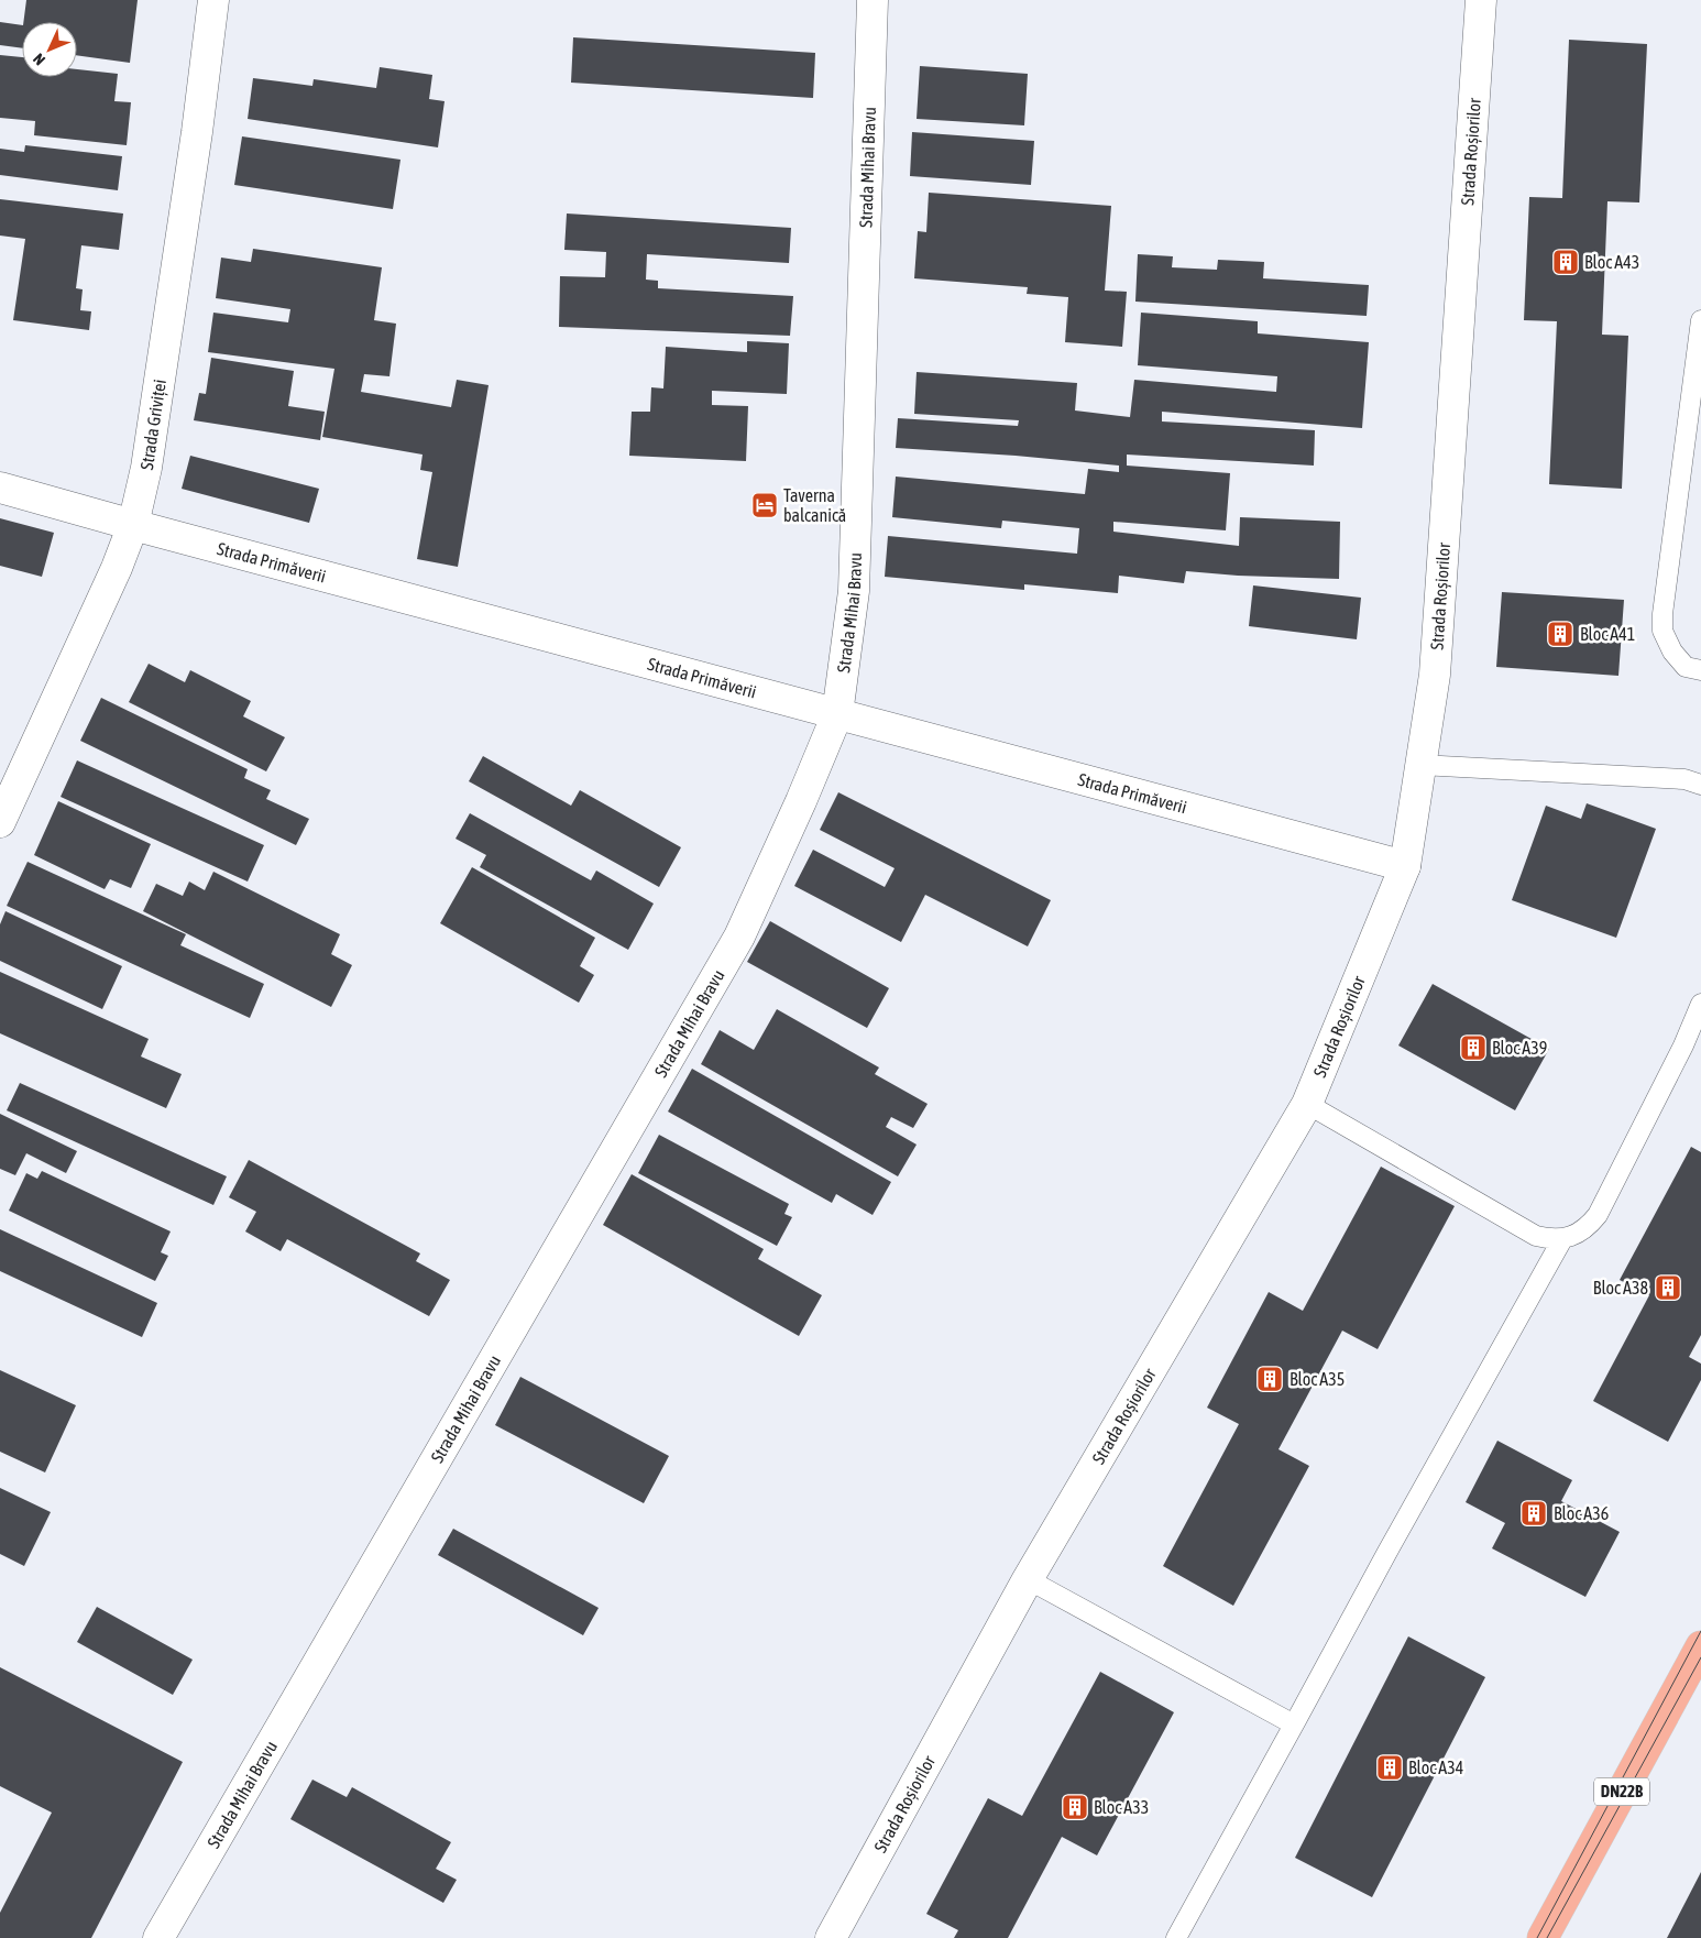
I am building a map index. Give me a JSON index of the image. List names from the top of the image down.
{
  "streets": {
    "main road": ["DN22B"],
    "street": [
      "Strada Roșiorilor",
      "Strada Mihai Bravu",
      "Strada Griviței",
      "Strada Primăverii"
    ]
  },
  "crossings": [
    ["Strada Roșiorilor", "Strada Primăverii"],
    ["Strada Mihai Bravu", "Strada Primăverii"],
    ["Strada Griviței", "Strada Primăverii"]
  ],
  "places": {
    "building": [
      "Bloc A43",
      "Bloc A41",
      "Bloc A39",
      "Bloc A38",
      "Bloc A35",
      "Bloc A36",
      "Bloc A34",
      "Bloc A33"
    ],
    "hotel": ["Taverna balcanică"]
  },
  "north": "bottom left"
}
